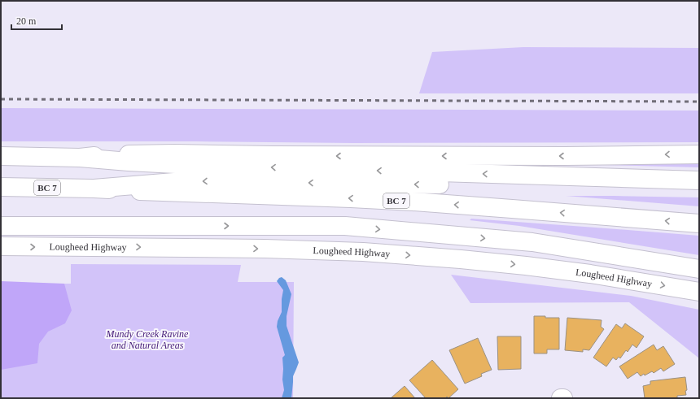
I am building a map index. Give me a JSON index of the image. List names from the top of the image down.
{
  "streets": {
    "main road": ["BC 7", "Lougheed Highway"]
  },
  "parks": ["Mundy Creek Ravine and Natural Areas"],
  "scale_bar": "20 m"
}
